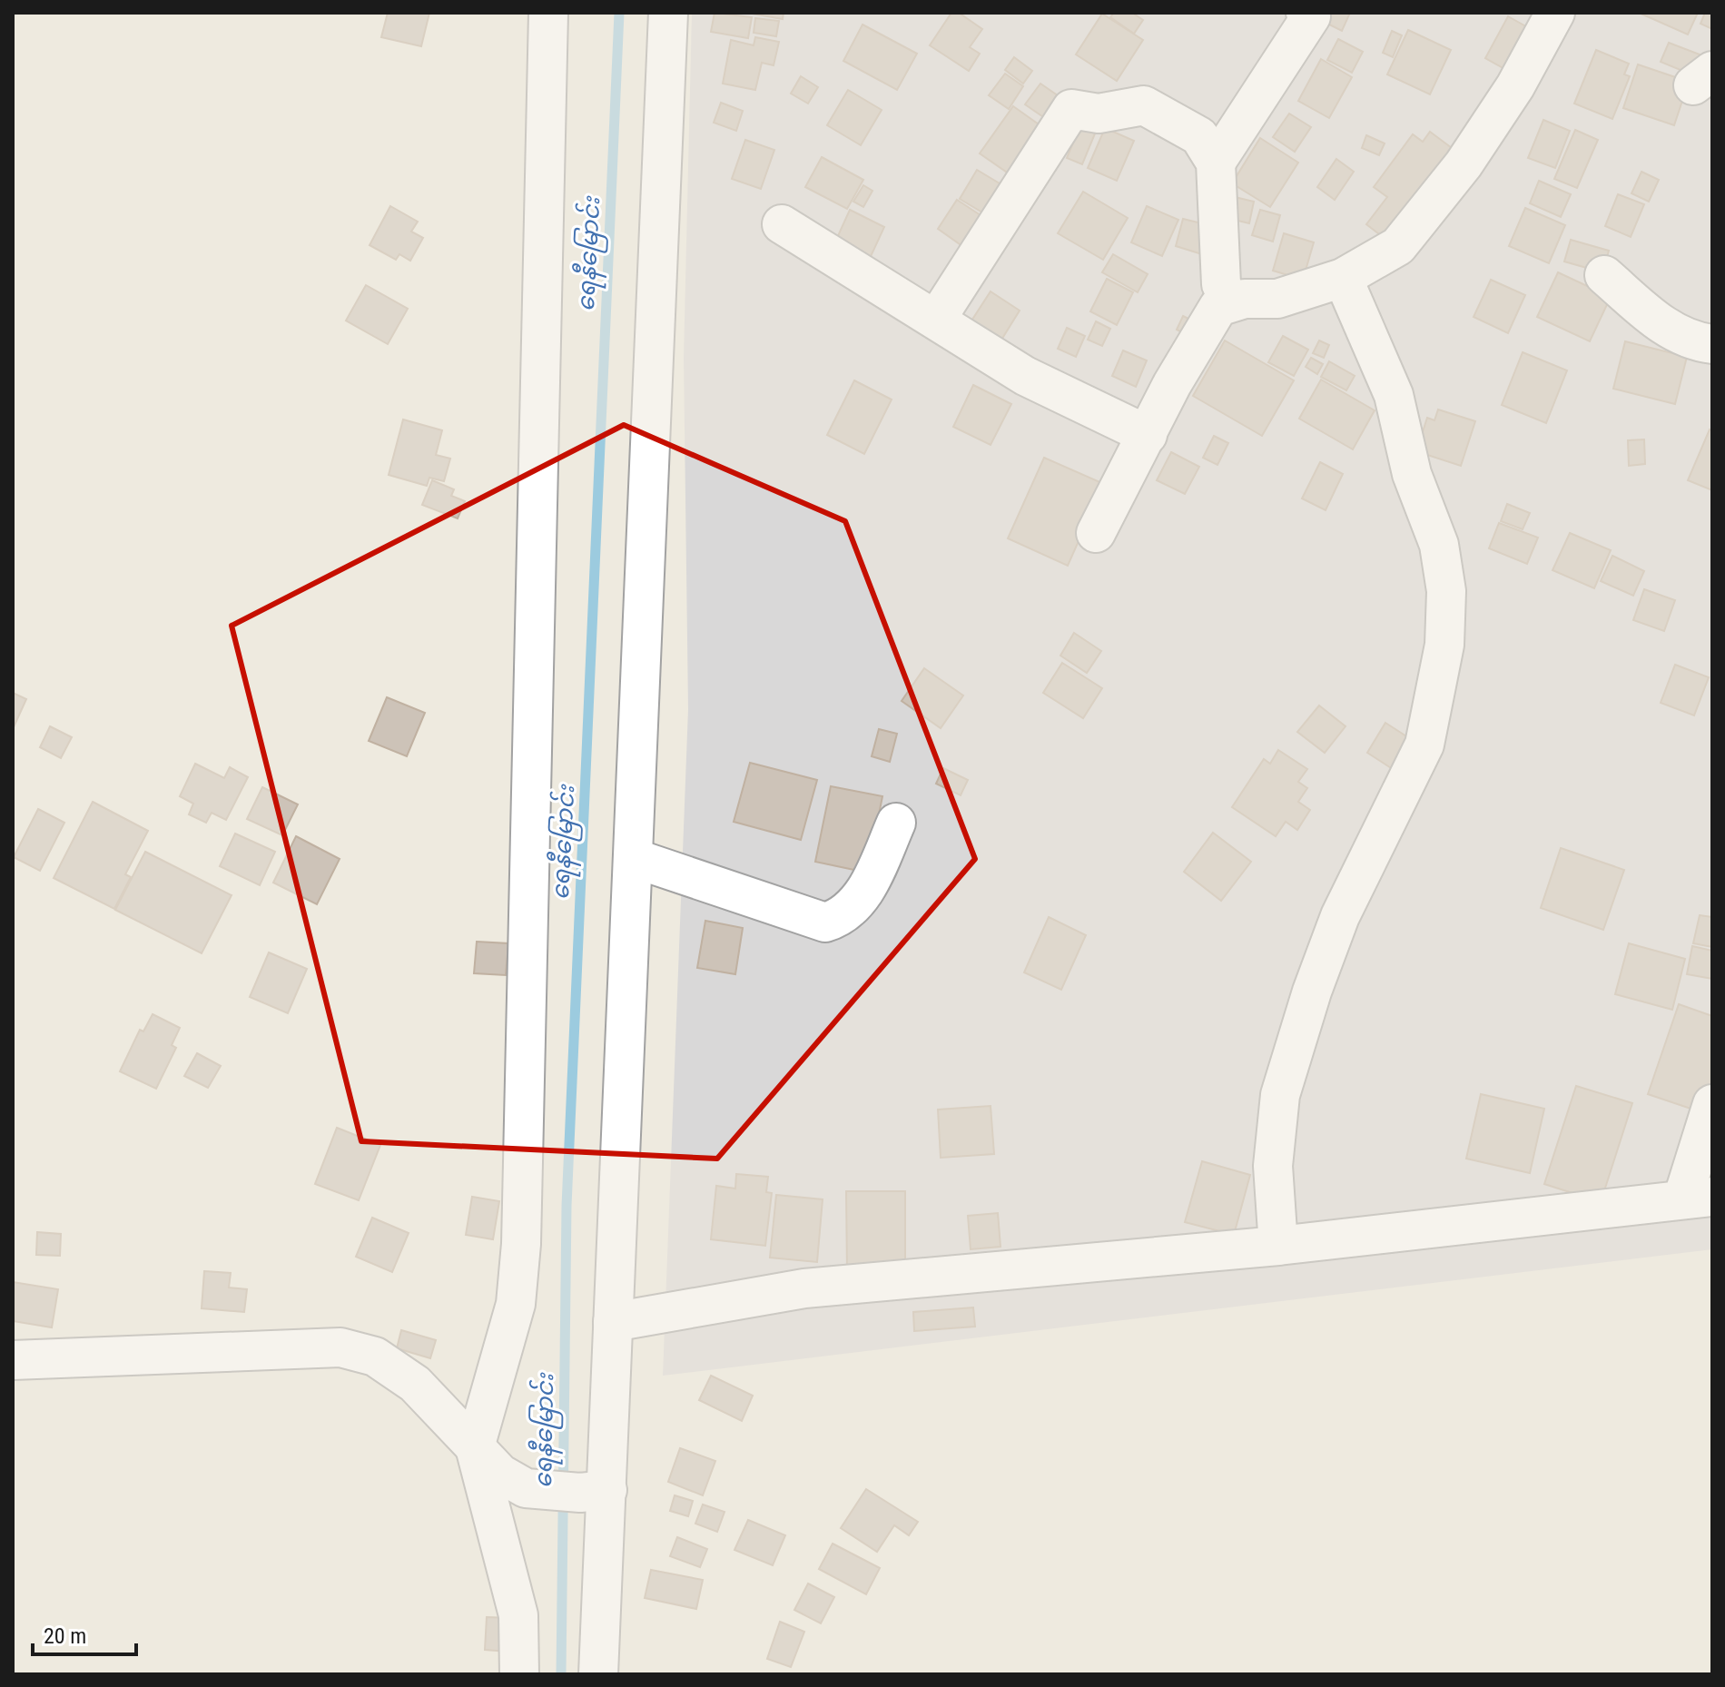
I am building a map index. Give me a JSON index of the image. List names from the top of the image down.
{
  "water": ["ရေနီမြောင်း"],
  "scale_bar": "20 m"
}
